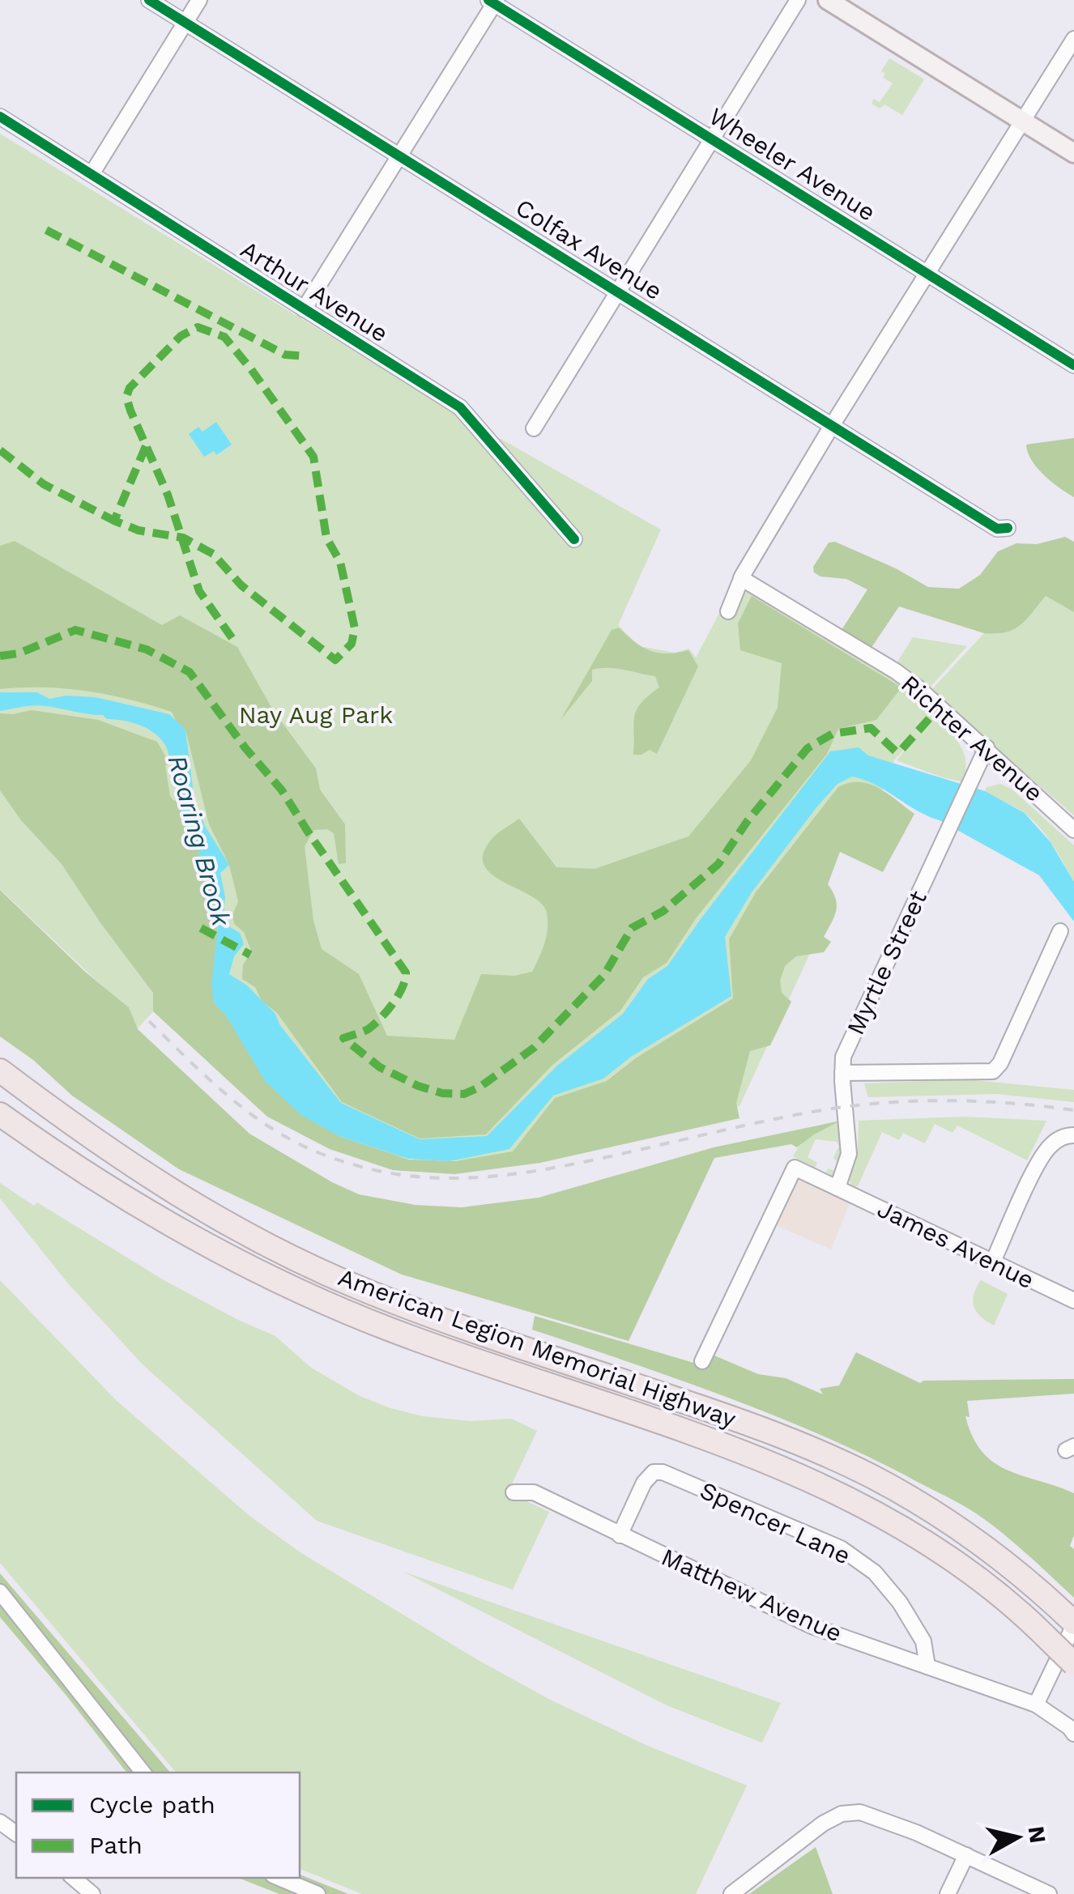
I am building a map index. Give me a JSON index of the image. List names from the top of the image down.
{
  "streets": {
    "highway": ["American Legion Memorial Highway"],
    "street": [
      "Wheeler Avenue",
      "Colfax Avenue",
      "Arthur Avenue",
      "Richter Avenue",
      "Myrtle Street",
      "James Avenue",
      "Spencer Lane",
      "Matthew Avenue"
    ]
  },
  "crossings": [
    ["Richter Avenue", "Myrtle Street"],
    ["Myrtle Street", "James Avenue"],
    ["Spencer Lane", "Matthew Avenue"]
  ],
  "water": ["Roaring Brook"],
  "parks": ["Nay Aug Park"],
  "legend": ["Cycle path", "Path"],
  "north": "right"
}
